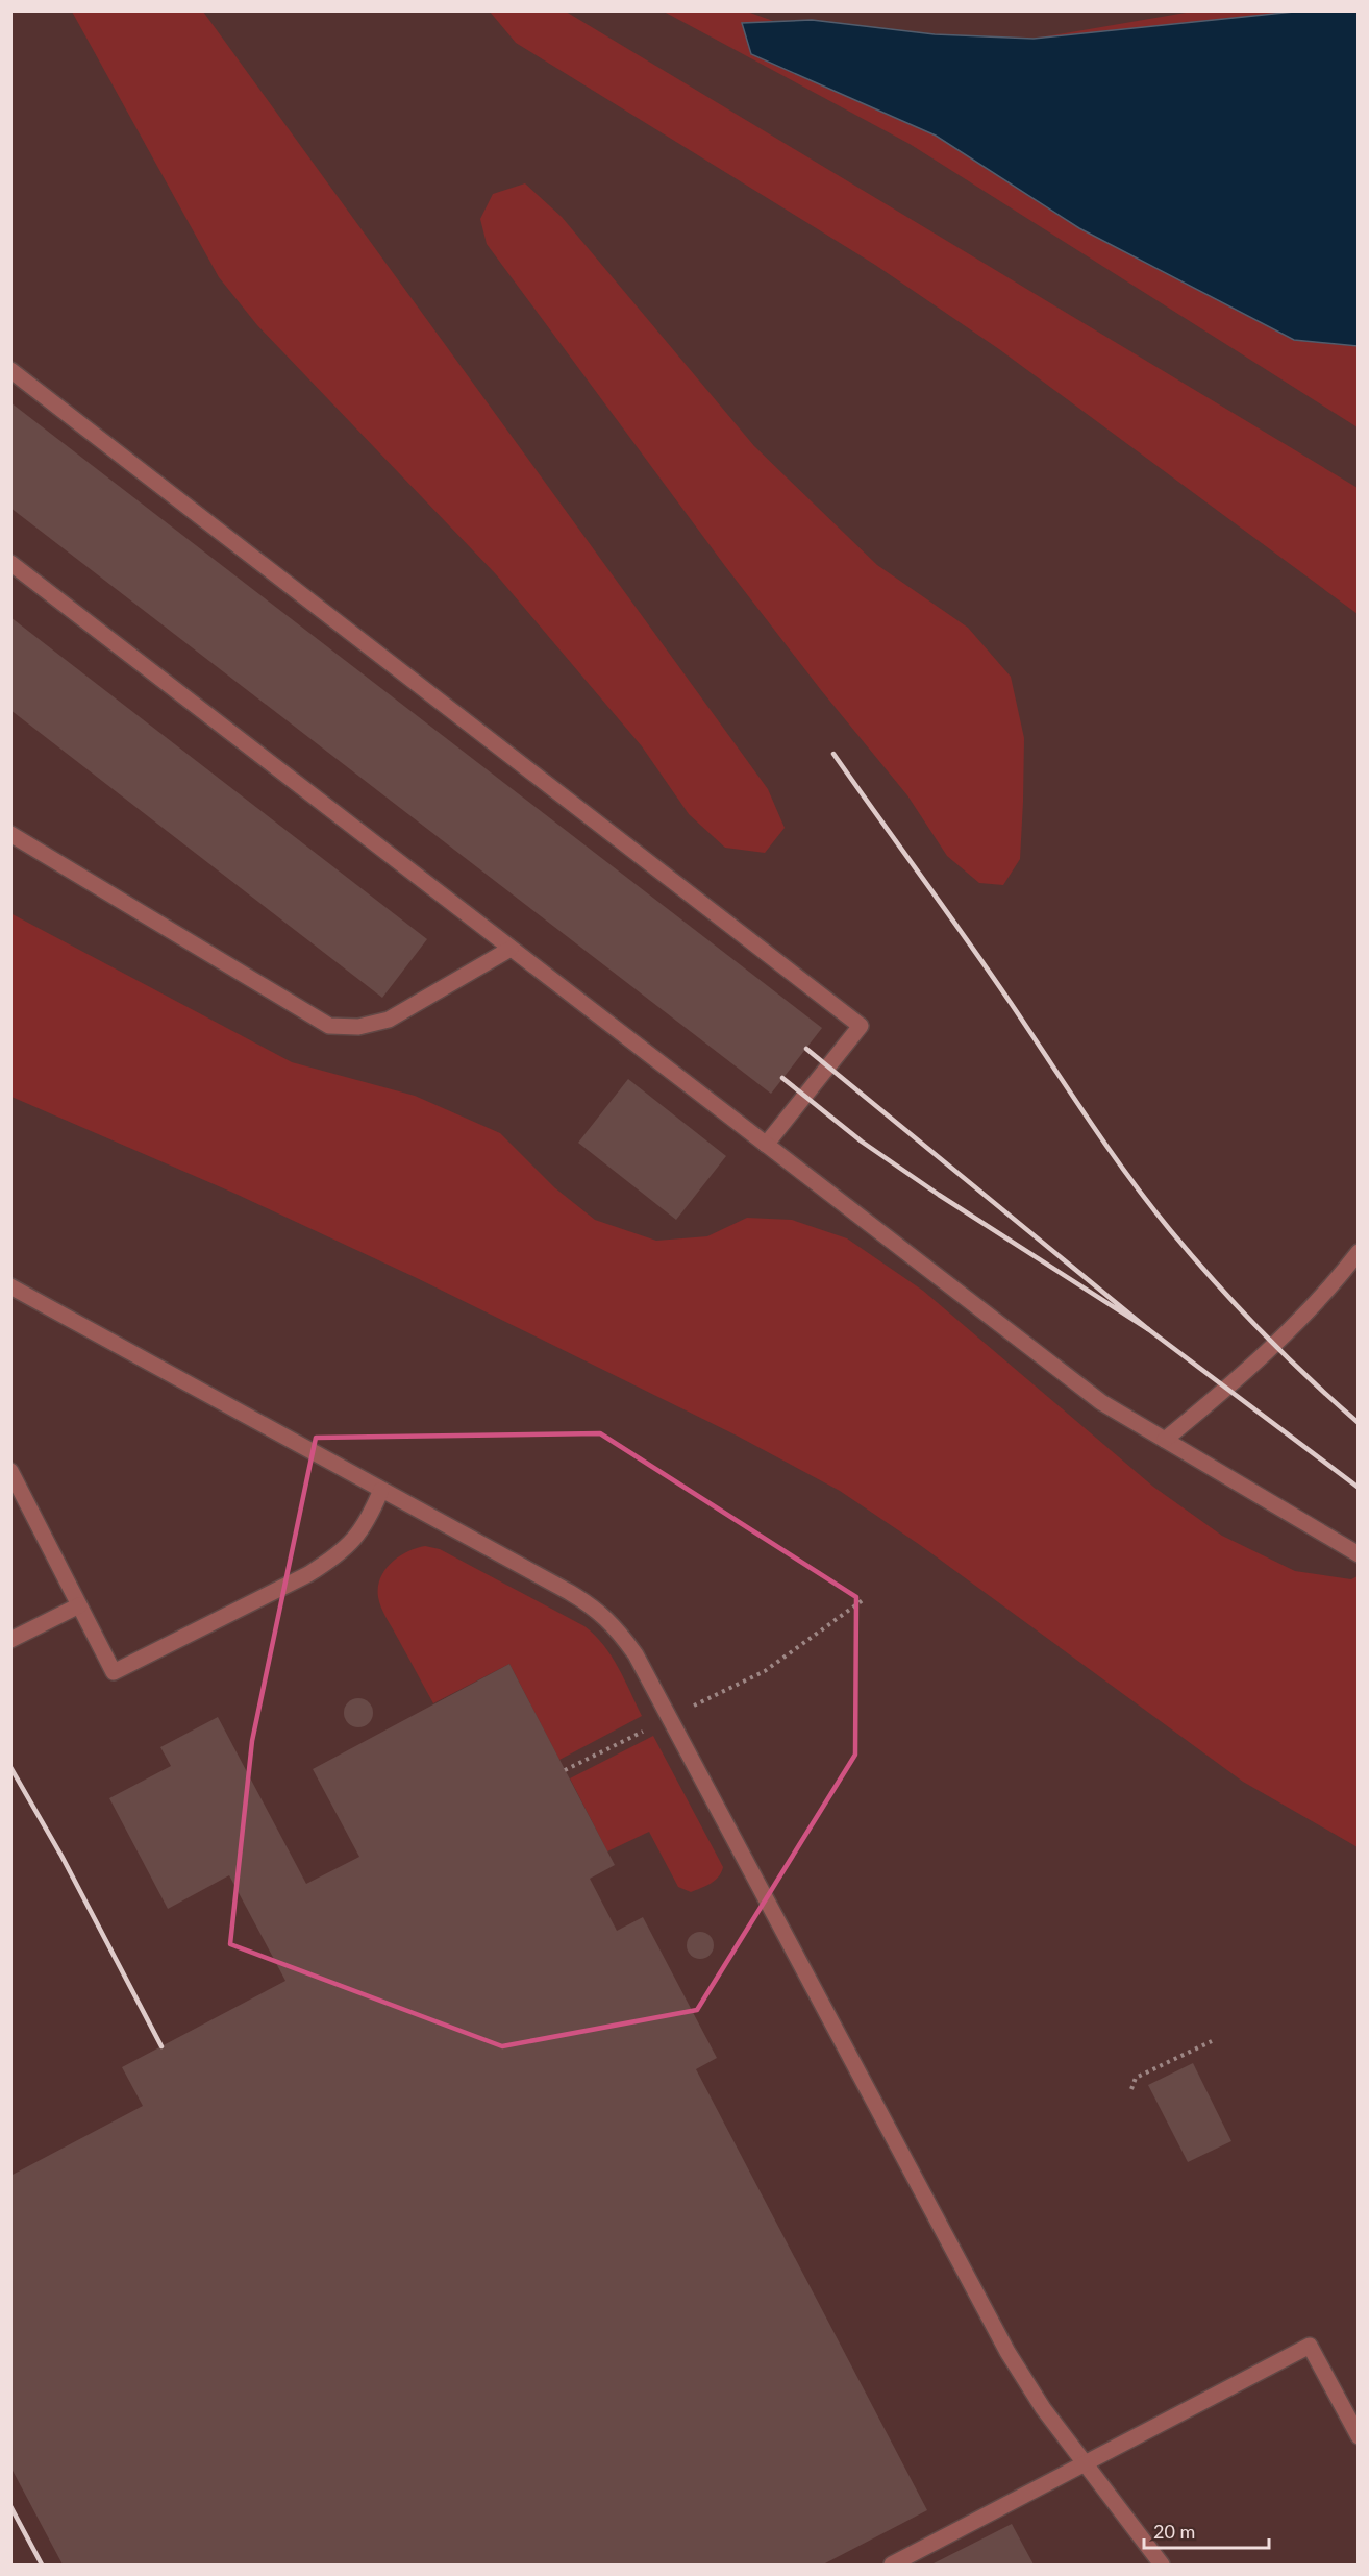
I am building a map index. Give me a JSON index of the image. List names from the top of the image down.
{
  "scale_bar": "20 m"
}
